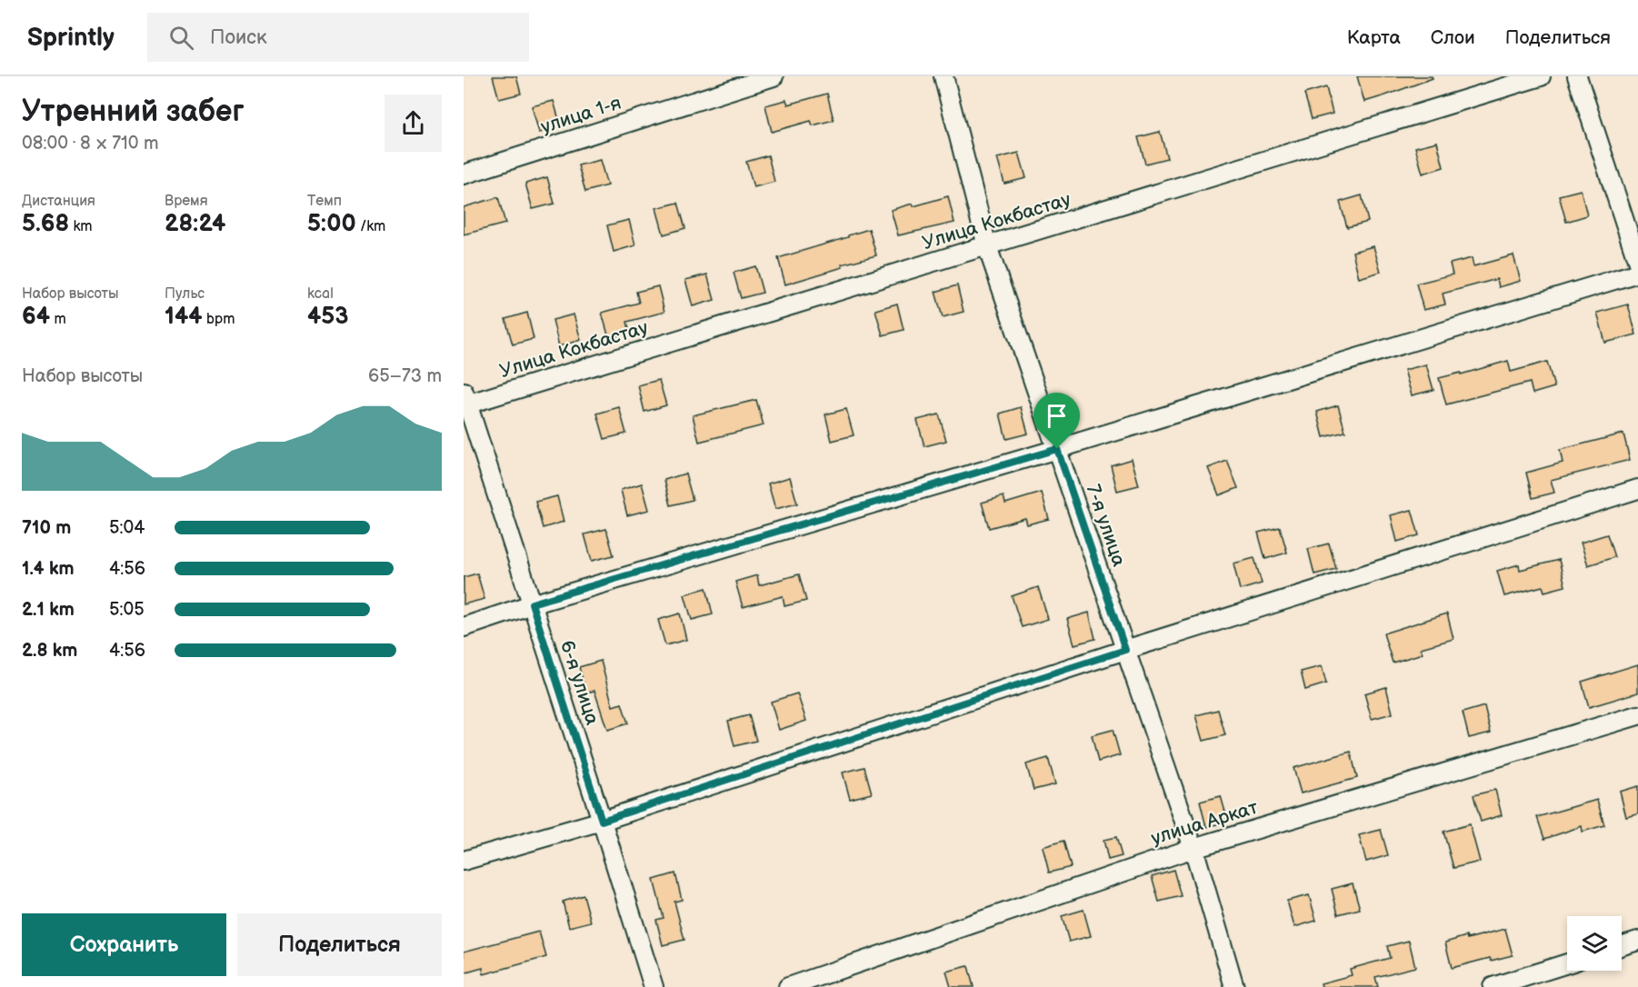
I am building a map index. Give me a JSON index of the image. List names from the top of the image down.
{
  "streets": {
    "street": [
      "улица 1-я",
      "Улица Кокбастау",
      "7-я улица",
      "6-я улица",
      "улица Аркат"
    ]
  },
  "crossings": [
    ["Улица Кокбастау", "7-я улица"],
    ["Улица Кокбастау", "6-я улица"],
    ["7-я улица", "улица Аркат"]
  ],
  "page": {
    "header": "Sprintly",
    "search": "Поиск",
    "nav": ["Карта", "Слои", "Поделиться"],
    "heading": ["Утренний забег", "08:00 · 8 × 710 m"],
    "stats": [
      ["Дистанция", "5.68 km"],
      ["Время", "28:24"],
      ["Темп", "5:00 /km"],
      ["Набор высоты", "64 m"],
      ["Пульс", "144 bpm"],
      ["kcal", "453"]
    ],
    "chart": ["Набор высоты", "65–73 m"],
    "list": [
      {
        "name": "710 m",
        "note": "5:04"
      },
      {
        "name": "1.4 km",
        "note": "4:56"
      },
      {
        "name": "2.1 km",
        "note": "5:05"
      },
      {
        "name": "2.8 km",
        "note": "4:56"
      }
    ],
    "buttons": ["Сохранить", "Поделиться"]
  }
}
